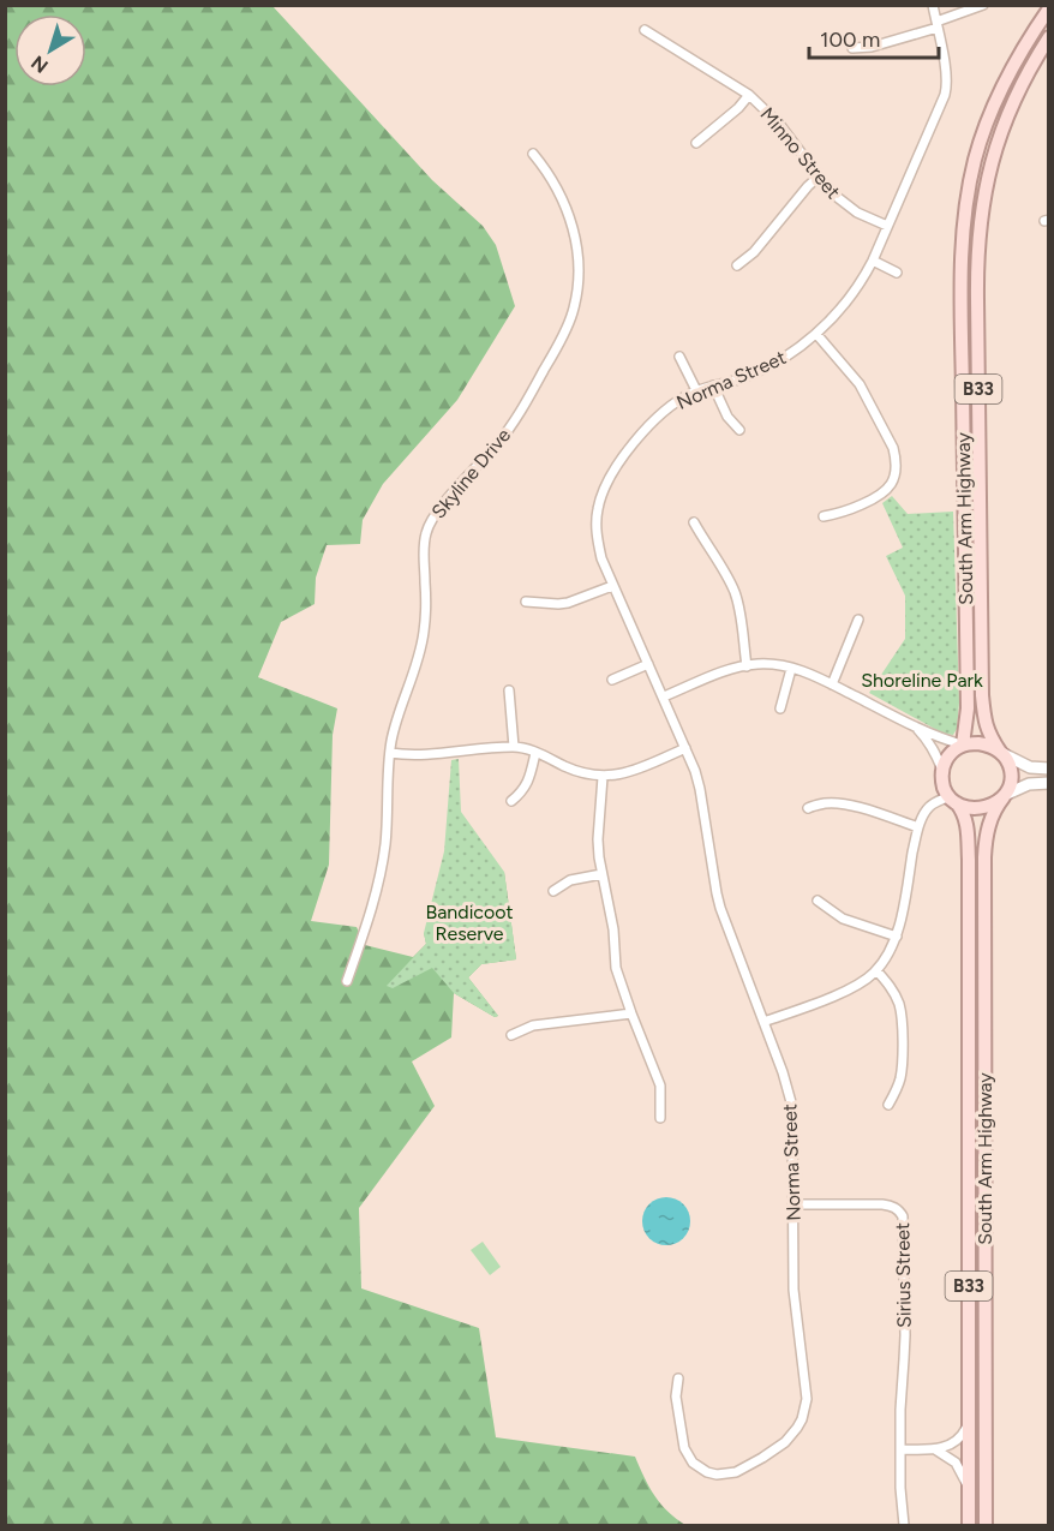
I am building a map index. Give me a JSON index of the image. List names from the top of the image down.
{
  "streets": {
    "main road": ["B33", "South Arm Highway"],
    "street": [
      "Minno Street",
      "Norma Street",
      "Skyline Drive",
      "Sirius Street"
    ]
  },
  "crossings": [
    ["Minno Street", "Norma Street"],
    ["Norma Street", "Sirius Street"],
    ["B33", "South Arm Highway"]
  ],
  "parks": ["Shoreline Park", "Bandicoot Reserve"],
  "scale_bar": "100 m",
  "north": "bottom left"
}
